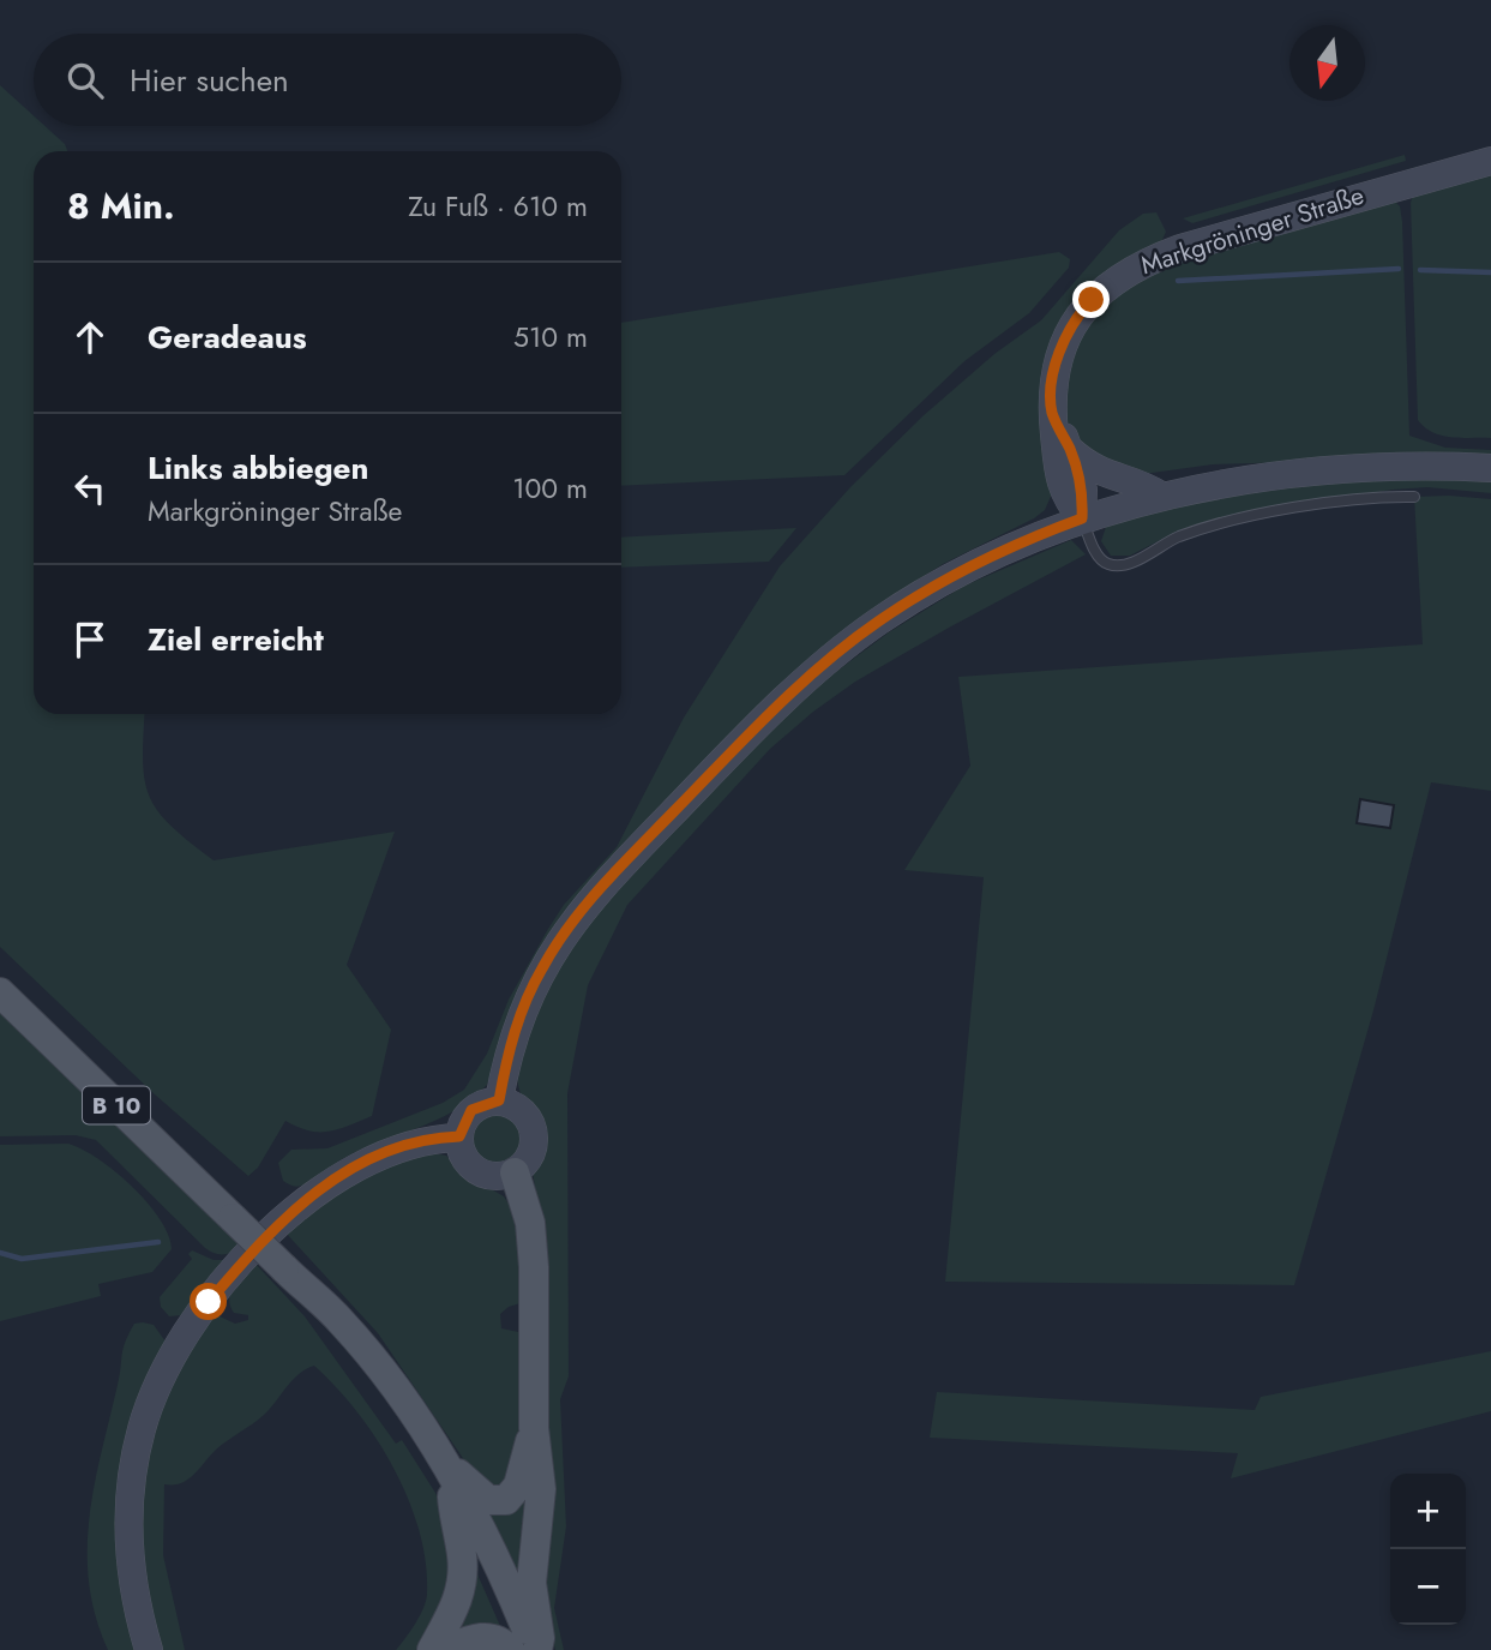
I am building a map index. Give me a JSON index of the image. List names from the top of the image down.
{
  "streets": {
    "main road": ["Markgröninger Straße", "B 10"]
  },
  "north": "bottom",
  "page": {
    "search": "Hier suchen",
    "heading": ["8 Min.", "Zu Fuß · 610 m"],
    "list": [
      ["Geradeaus", "510 m"],
      ["Links abbiegen", "Markgröninger Straße", "100 m"],
      "Ziel erreicht"
    ],
    "map_buttons": ["+", "−"]
  }
}
